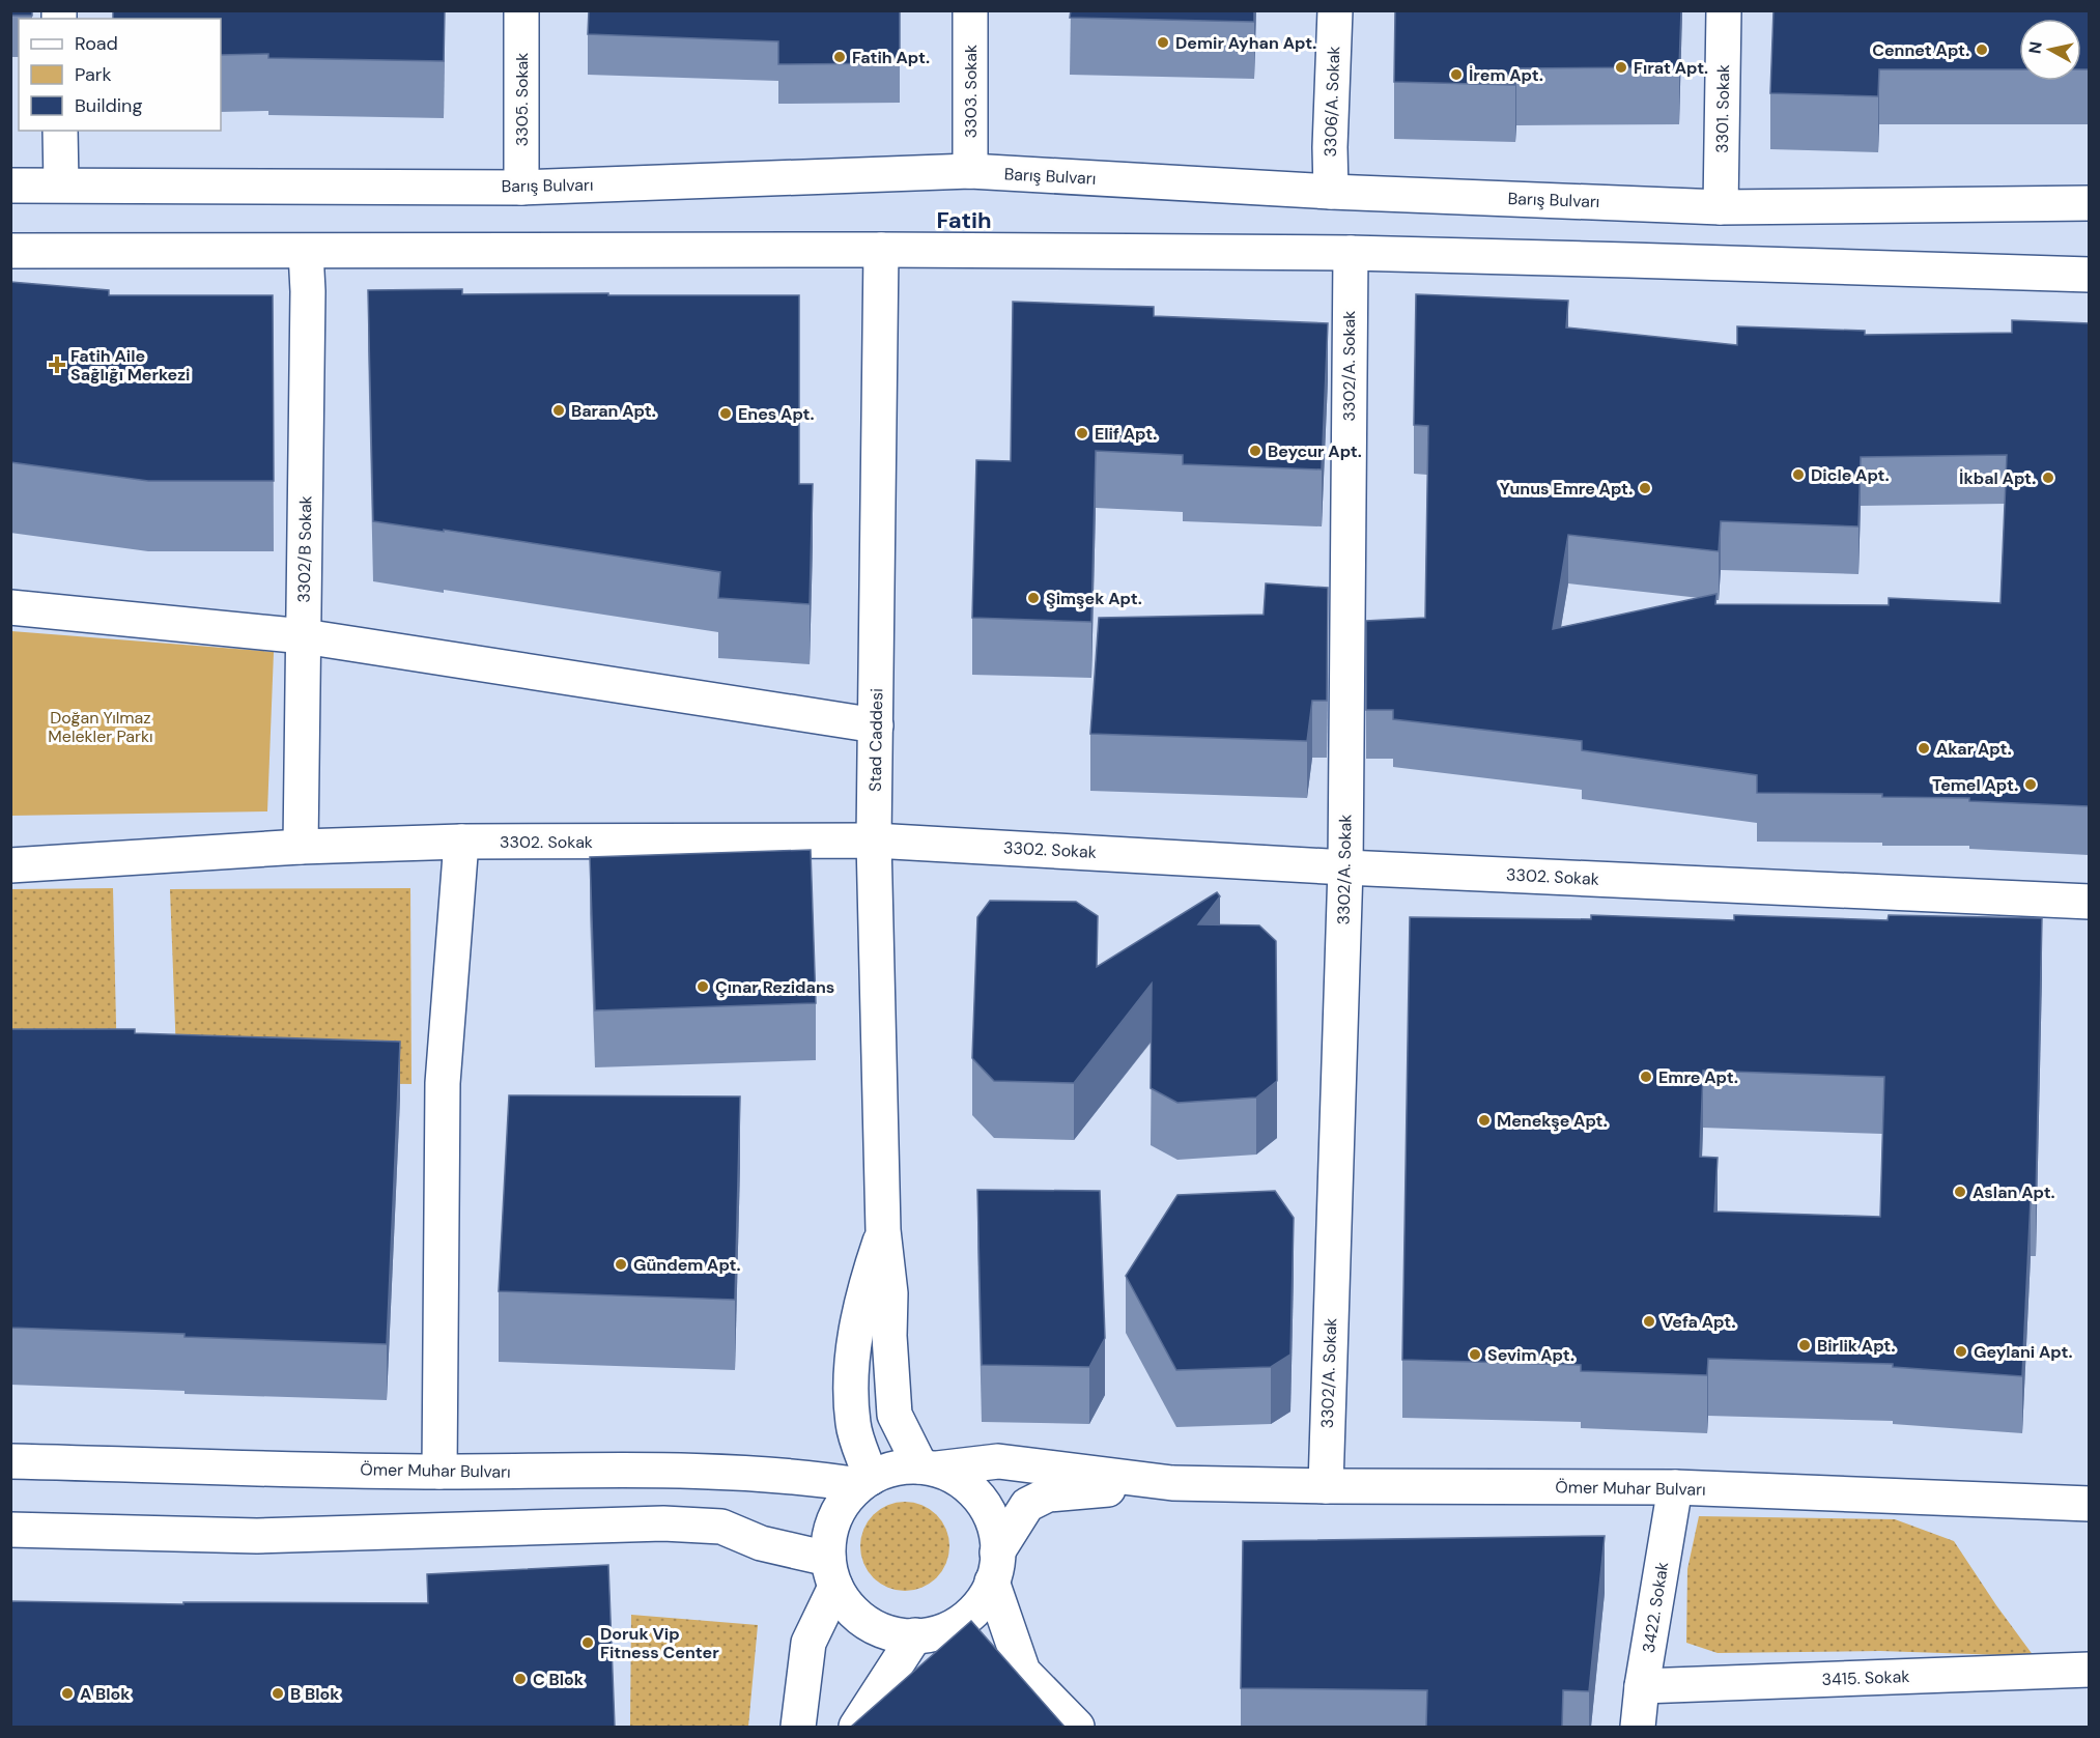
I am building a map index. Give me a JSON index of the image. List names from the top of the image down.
{
  "streets": {
    "street": [
      "3303. Sokak",
      "3305. Sokak",
      "3306/A. Sokak",
      "3301. Sokak",
      "Barış Bulvarı",
      "3302/A. Sokak",
      "3302/B Sokak",
      "Stad Caddesi",
      "3302. Sokak",
      "Ömer Muhar Bulvarı",
      "3422. Sokak",
      "3415. Sokak"
    ]
  },
  "crossings": [
    ["3303. Sokak", "Barış Bulvarı"],
    ["3305. Sokak", "Barış Bulvarı"],
    ["3306/A. Sokak", "Barış Bulvarı"],
    ["3301. Sokak", "Barış Bulvarı"],
    ["3302/A. Sokak", "3302. Sokak"],
    ["3302/A. Sokak", "Ömer Muhar Bulvarı"],
    ["3302/B Sokak", "3302. Sokak"],
    ["Stad Caddesi", "3302. Sokak"],
    ["Ömer Muhar Bulvarı", "3422. Sokak"],
    ["3422. Sokak", "3415. Sokak"]
  ],
  "districts": ["Fatih"],
  "parks": ["Doğan Yılmaz Melekler Parkı"],
  "places": {
    "other": [
      "Demir Ayhan Apt.",
      "Cennet Apt.",
      "Fatih Apt.",
      "Fırat Apt.",
      "İrem Apt.",
      "Baran Apt.",
      "Enes Apt.",
      "Elif Apt.",
      "Beycur Apt.",
      "Dicle Apt.",
      "İkbal Apt.",
      "Yunus Emre Apt.",
      "Şimşek Apt.",
      "Akar Apt.",
      "Temel Apt.",
      "Çınar Rezidans",
      "Emre Apt.",
      "Menekşe Apt.",
      "Aslan Apt.",
      "Gündem Apt.",
      "Vefa Apt.",
      "Birlik Apt.",
      "Geylani Apt.",
      "Sevim Apt.",
      "Doruk Vip Fitness Center",
      "C Blok",
      "A Blok",
      "B Blok"
    ],
    "health": ["Fatih Aile Sağlığı Merkezi"]
  },
  "legend": ["Road", "Park", "Building"],
  "north": "left"
}
